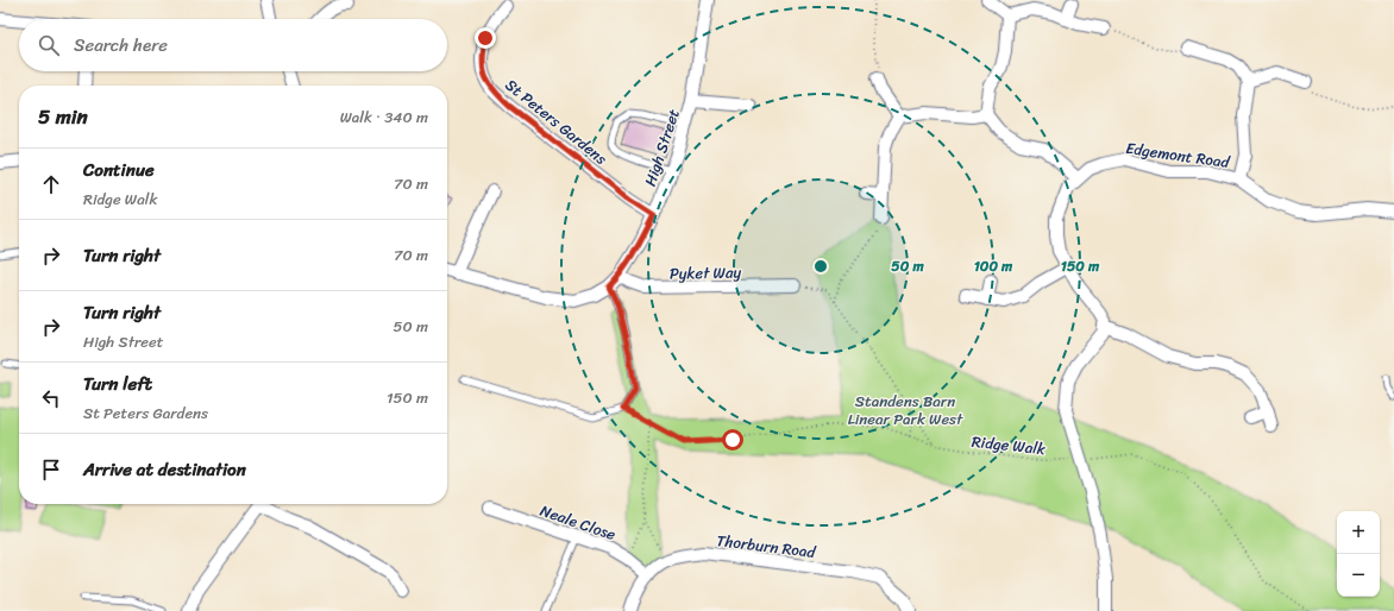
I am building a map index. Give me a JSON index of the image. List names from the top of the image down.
{
  "streets": {
    "street": [
      "St Peters Gardens",
      "High Street",
      "Edgemont Road",
      "Pyket Way",
      "Neale Close",
      "Thorburn Road"
    ],
    "path": ["Ridge Walk"]
  },
  "crossings": [
    ["St Peters Gardens", "High Street"],
    ["High Street", "Pyket Way"],
    ["Neale Close", "Thorburn Road"]
  ],
  "parks": ["Standens Barn Linear Park West"],
  "page": {
    "search": "Search here",
    "heading": ["5 min", "Walk · 340 m"],
    "list": [
      ["Continue", "Ridge Walk", "70 m"],
      ["Turn right", "70 m"],
      ["Turn right", "High Street", "50 m"],
      ["Turn left", "St Peters Gardens", "150 m"],
      "Arrive at destination"
    ],
    "map_buttons": ["+", "−"]
  },
  "rings": ["50 m", "100 m", "150 m"]
}
